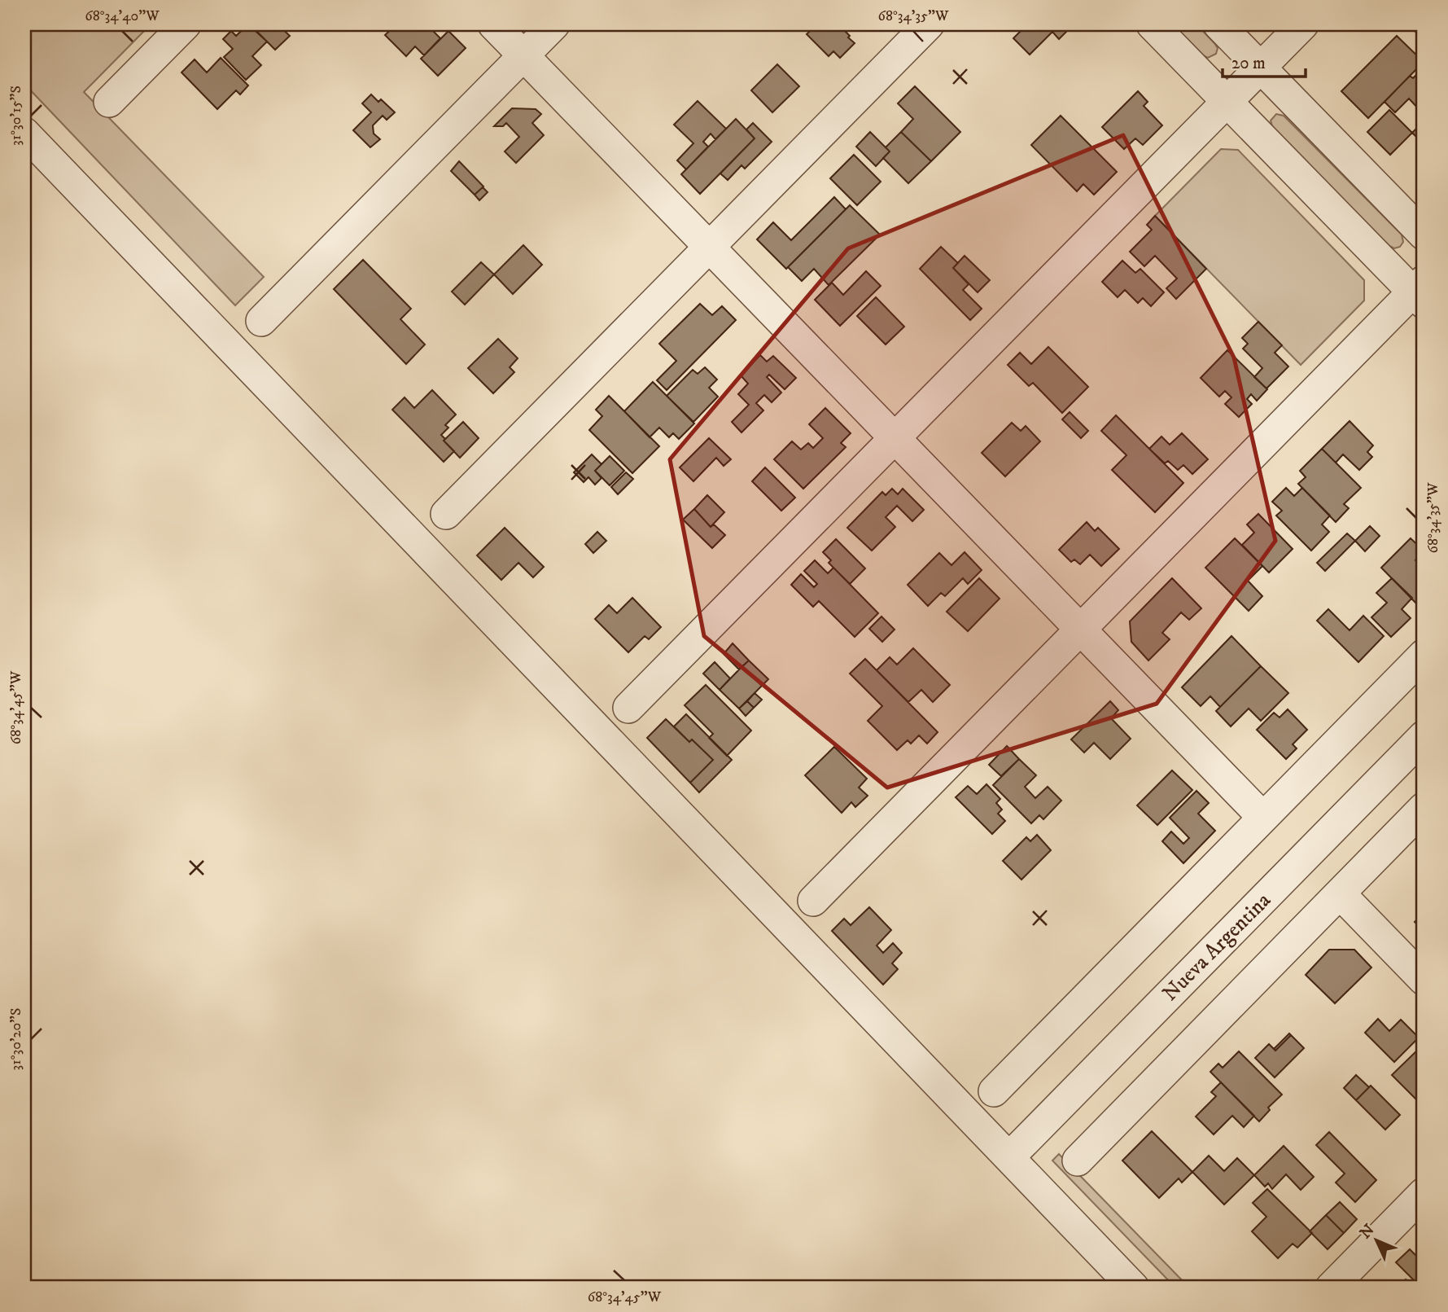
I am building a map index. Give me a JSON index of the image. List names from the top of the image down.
{
  "streets": {
    "street": ["Nueva Argentina"]
  },
  "scale_bar": "20 m",
  "north": "top left",
  "coordinates": [
    "68°34'40\"W",
    "68°34'35\"W",
    "31°30'15\"S",
    "68°34'45\"W",
    "31°30'20\"S"
  ]
}
